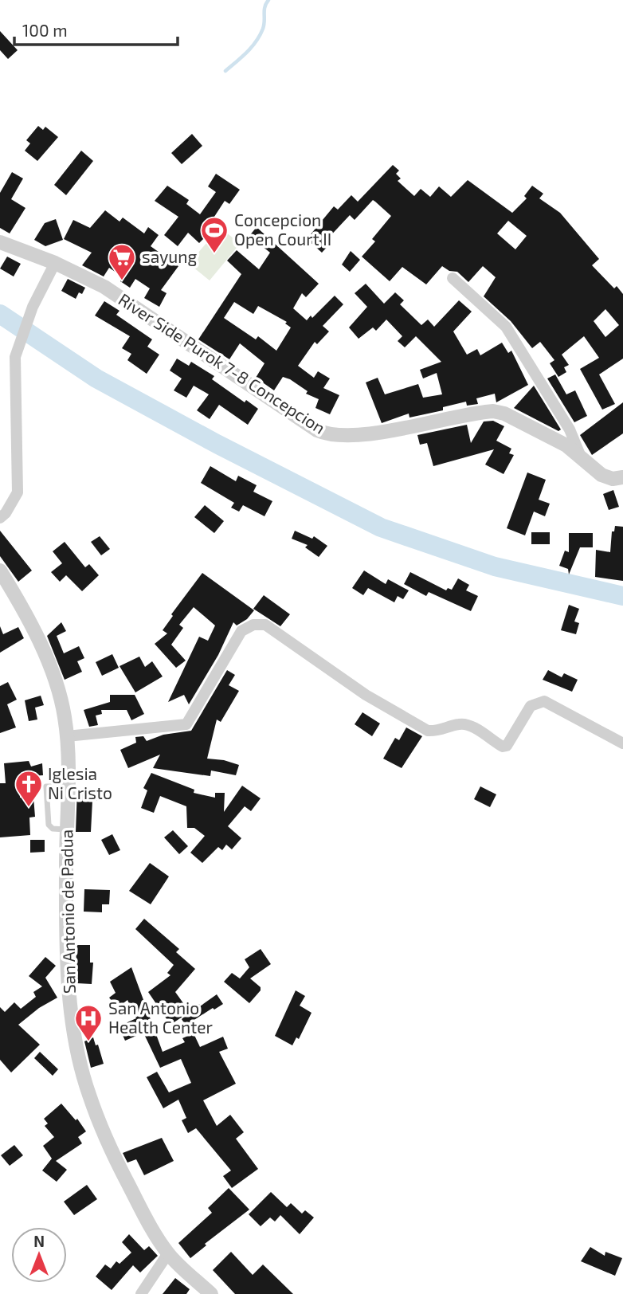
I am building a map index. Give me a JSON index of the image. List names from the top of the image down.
{
  "streets": {
    "street": ["River Side Purok 7-8 Concepcion", "San Antonio de Padua"]
  },
  "places": {
    "sports": ["Concepcion Open Court II"],
    "supermarket": ["sayung"],
    "church": ["Iglesia Ni Cristo"],
    "hospital": ["San Antonio Health Center"]
  },
  "scale_bar": "100 m",
  "north": "top"
}
